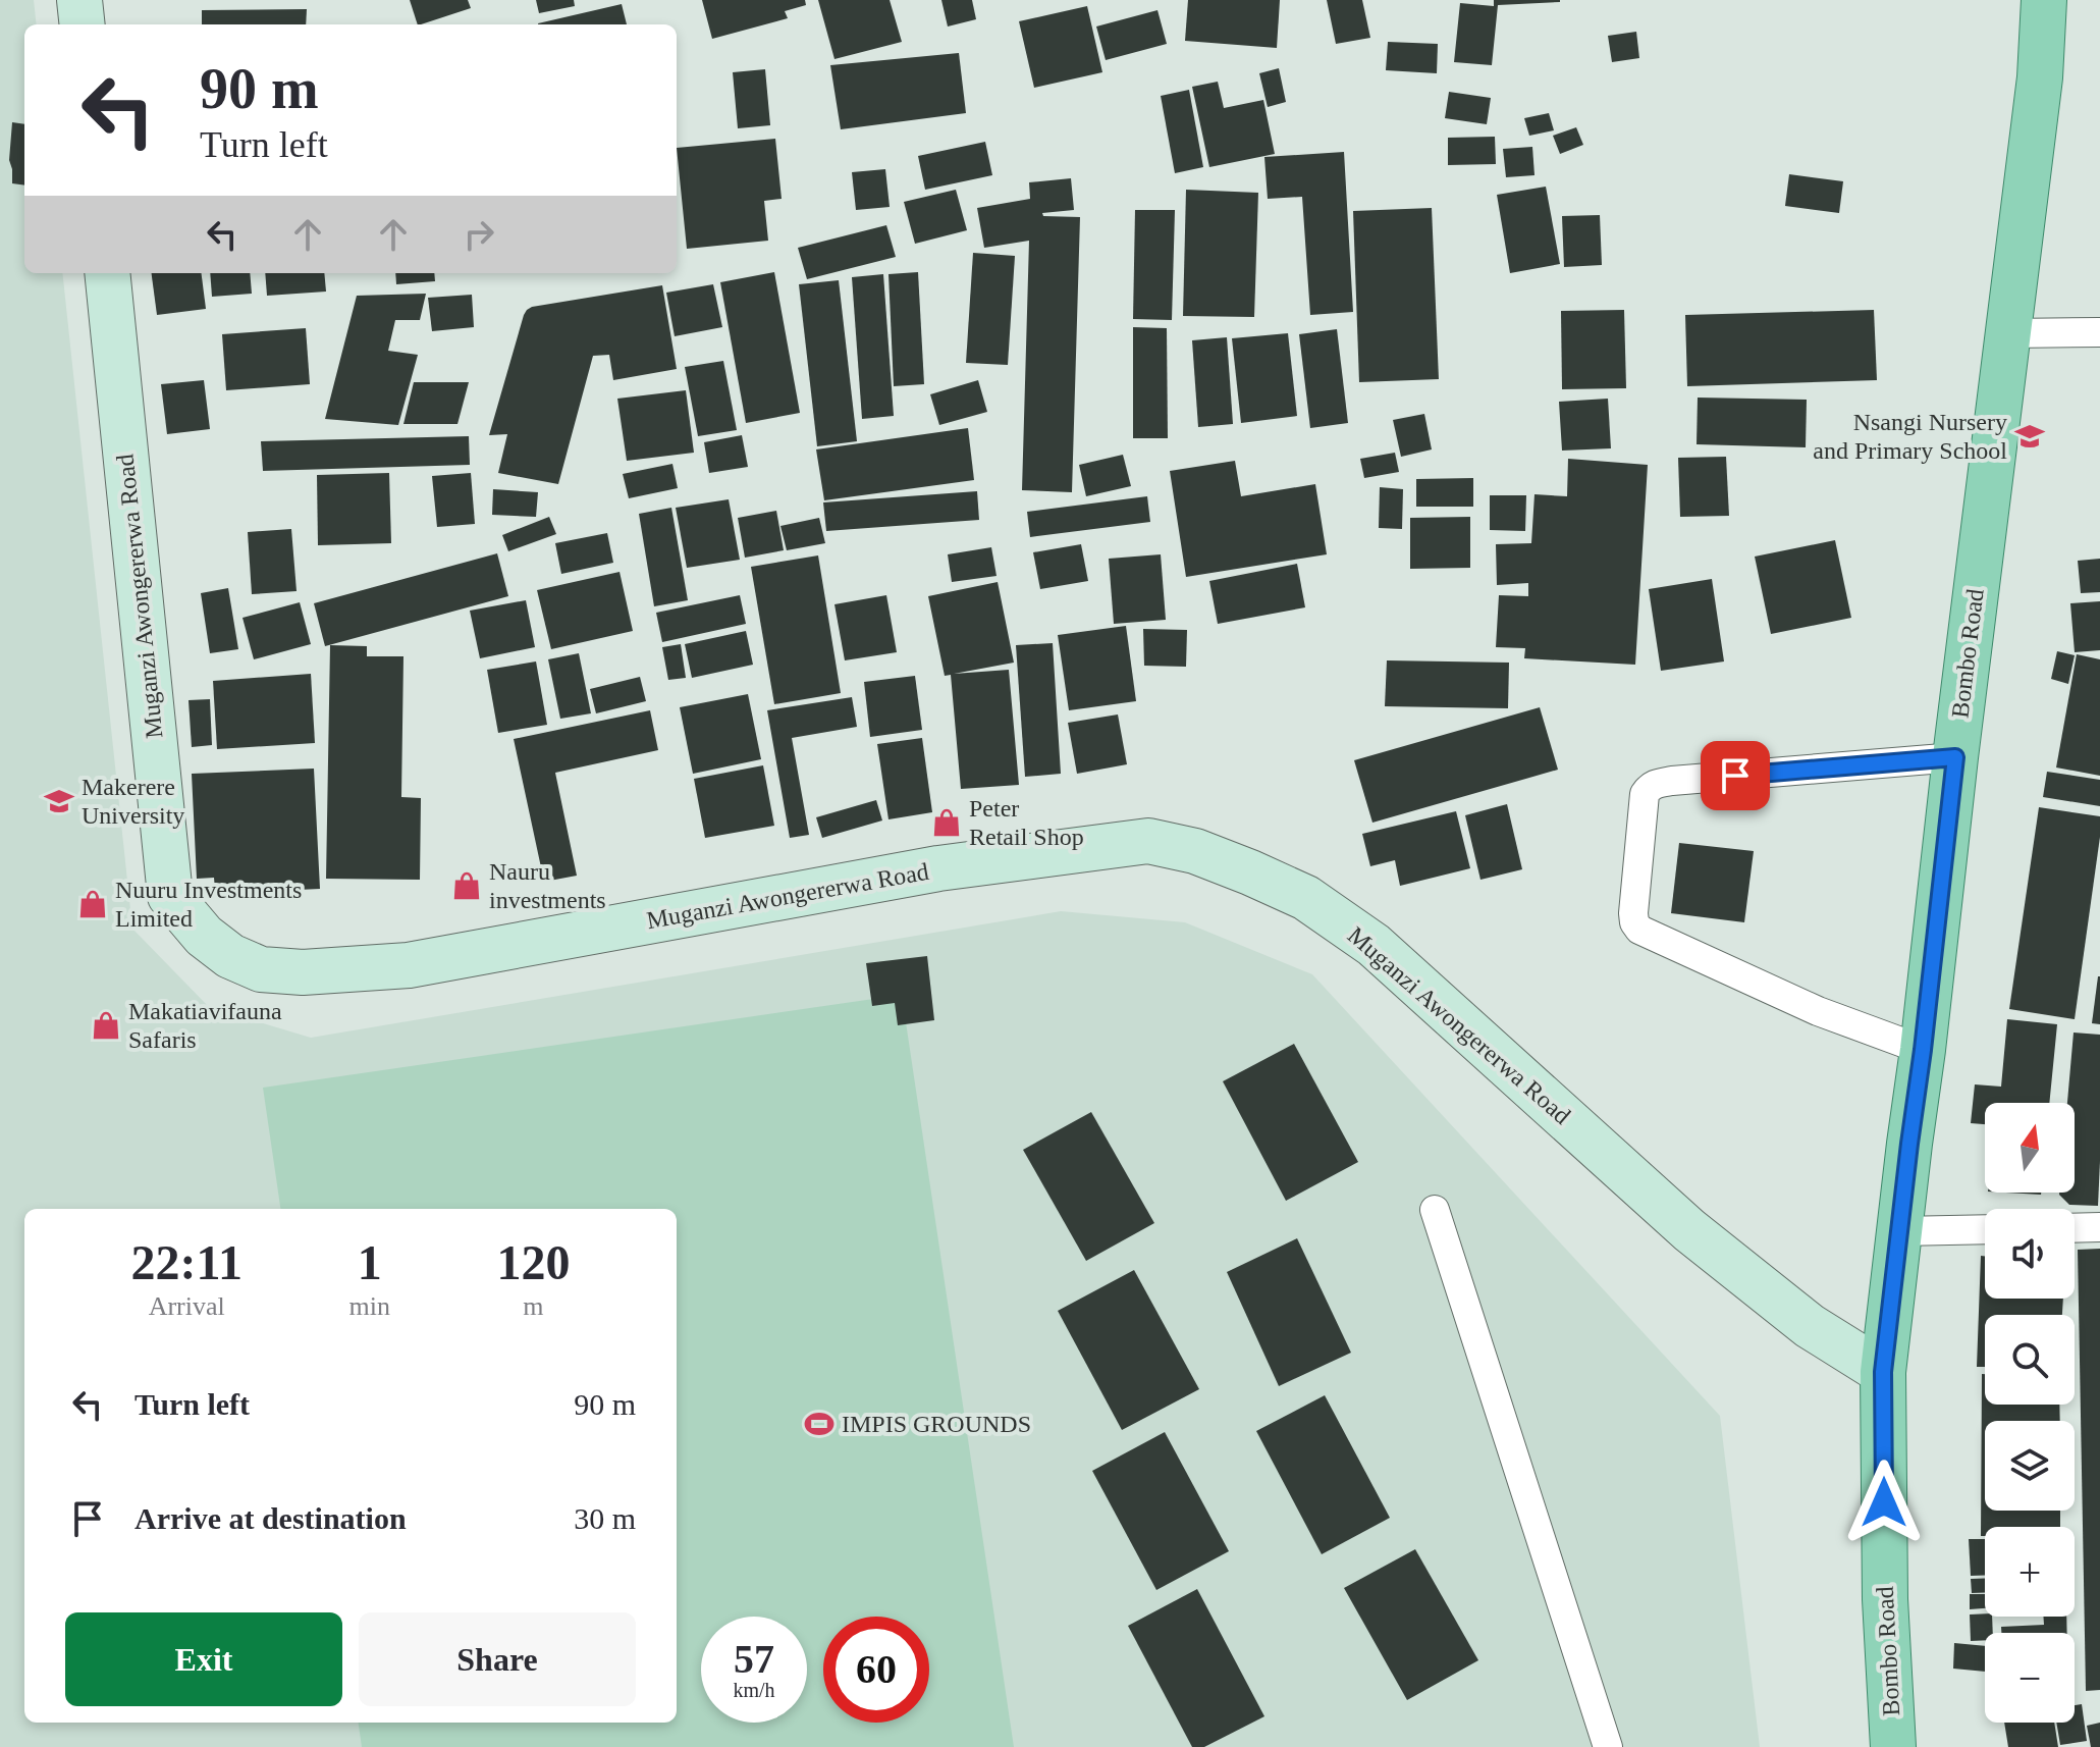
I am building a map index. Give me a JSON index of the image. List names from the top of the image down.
{
  "streets": {
    "main road": ["Bombo Road"],
    "street": ["Muganzi Awongererwa Road"]
  },
  "crossings": [
    ["Muganzi Awongererwa Road", "Bombo Road"]
  ],
  "places": {
    "school or university": ["Nsangi Nursery and Primary School", "Makerere University"],
    "shop": [
      "Peter Retail Shop",
      "Nauru investments",
      "Nuuru Investments Limited",
      "Makatiavifauna Safaris"
    ],
    "sports": ["IMPIS GROUNDS"]
  },
  "north": "top",
  "page": {
    "turn": ["90 m", "Turn left"],
    "map_buttons": ["+", "−"],
    "eta": [
      "22:11",
      "Arrival",
      "1",
      "min",
      "120",
      "m"
    ],
    "list": [
      {
        "name": "Turn left",
        "value": "90 m"
      },
      {
        "name": "Arrive at destination",
        "value": "30 m"
      }
    ],
    "buttons": ["Exit", "Share"],
    "speed": "57 km/h",
    "limit": "60"
  }
}
